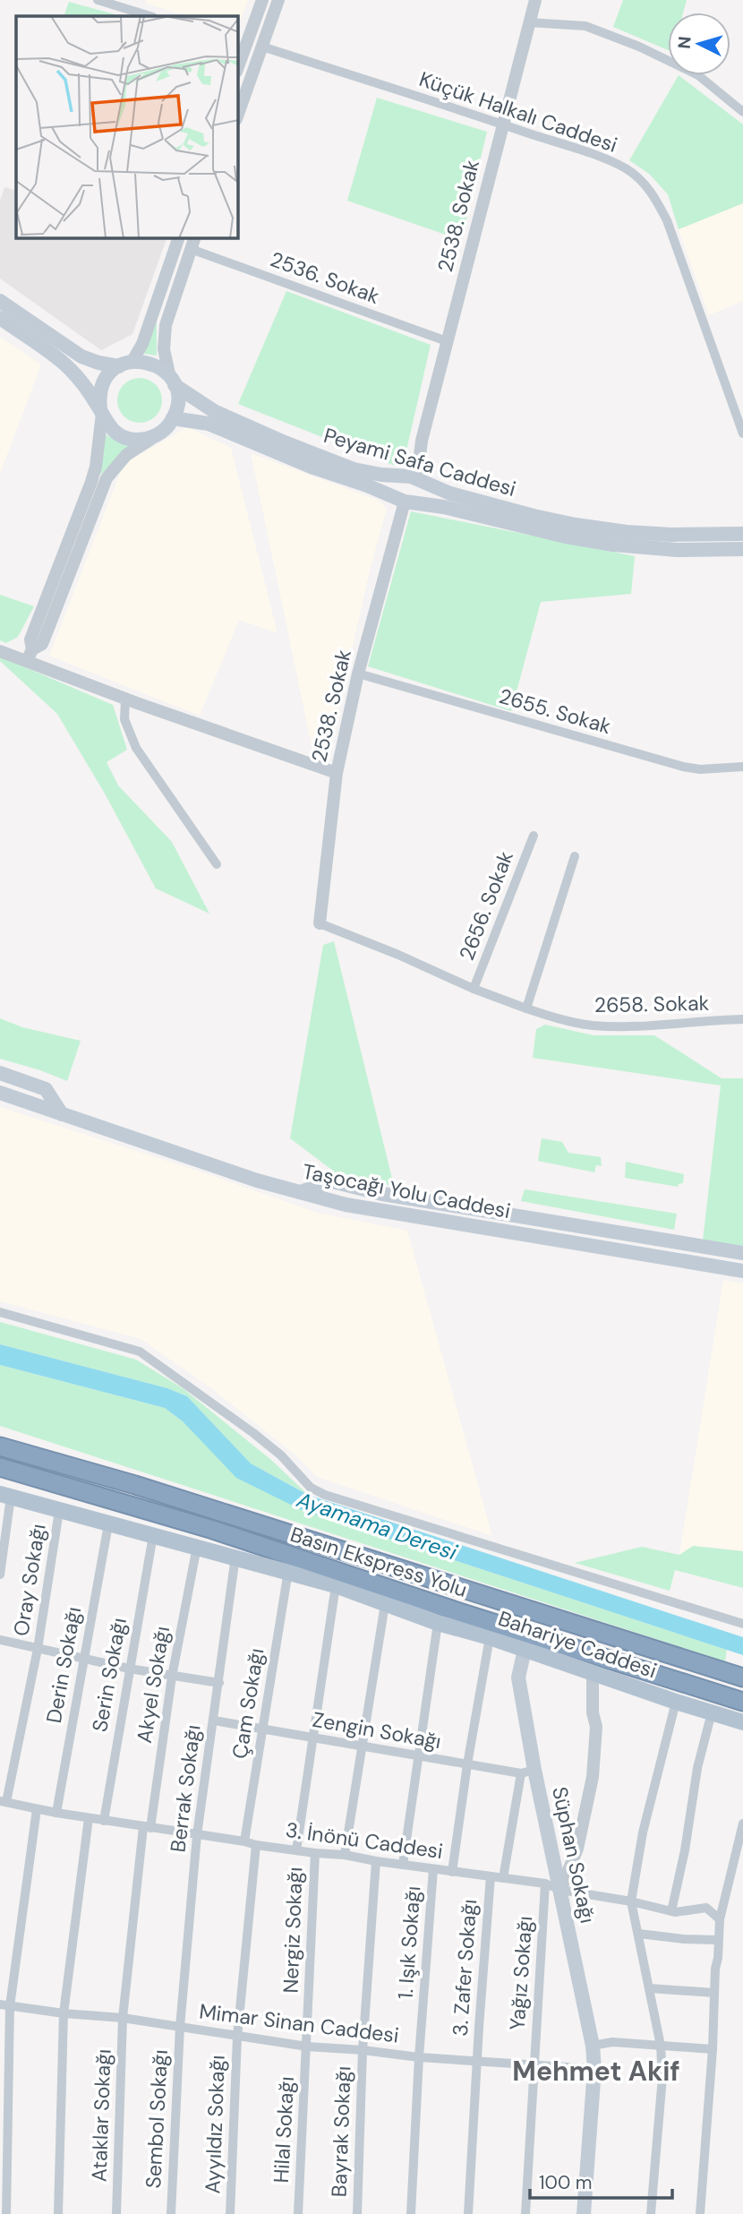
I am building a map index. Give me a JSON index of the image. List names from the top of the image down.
{
  "streets": {
    "highway": ["Basın Ekspress Yolu"],
    "main road": [
      "Peyami Safa Caddesi",
      "Taşocağı Yolu Caddesi",
      "Bahariye Caddesi",
      "Süphan Sokağı"
    ],
    "street": [
      "Küçük Halkalı Caddesi",
      "2538. Sokak",
      "2536. Sokak",
      "2655. Sokak",
      "2656. Sokak",
      "2658. Sokak",
      "Oray Sokağı",
      "Derin Sokağı",
      "Serin Sokağı",
      "Akyel Sokağı",
      "Çam Sokağı",
      "Zengin Sokağı",
      "Berrak Sokağı",
      "3. İnönü Caddesi",
      "Nergiz Sokağı",
      "1. Işık Sokağı",
      "3. Zafer Sokağı",
      "Yağız Sokağı",
      "Mimar Sinan Caddesi",
      "Ataklar Sokağı",
      "Sembol Sokağı",
      "Ayyıldız Sokağı",
      "Hilal Sokağı",
      "Bayrak Sokağı"
    ]
  },
  "crossings": [
    ["Küçük Halkalı Caddesi", "2538. Sokak"],
    ["2538. Sokak", "2536. Sokak"],
    ["2538. Sokak", "Peyami Safa Caddesi"],
    ["2538. Sokak", "2655. Sokak"],
    ["2538. Sokak", "2658. Sokak"],
    ["2656. Sokak", "2658. Sokak"],
    ["Oray Sokağı", "Bahariye Caddesi"],
    ["Oray Sokağı", "3. İnönü Caddesi"],
    ["Bahariye Caddesi", "Derin Sokağı"],
    ["Bahariye Caddesi", "Serin Sokağı"],
    ["Bahariye Caddesi", "Akyel Sokağı"],
    ["Bahariye Caddesi", "Çam Sokağı"],
    ["Bahariye Caddesi", "Berrak Sokağı"],
    ["Bahariye Caddesi", "Süphan Sokağı"],
    ["Bahariye Caddesi", "Nergiz Sokağı"],
    ["Derin Sokağı", "3. İnönü Caddesi"],
    ["Serin Sokağı", "3. İnönü Caddesi"],
    ["Akyel Sokağı", "3. İnönü Caddesi"],
    ["Akyel Sokağı", "Mimar Sinan Caddesi"],
    ["Akyel Sokağı", "Ataklar Sokağı"],
    ["Çam Sokağı", "Zengin Sokağı"],
    ["Çam Sokağı", "3. İnönü Caddesi"],
    ["Zengin Sokağı", "Berrak Sokağı"],
    ["Zengin Sokağı", "Süphan Sokağı"],
    ["Zengin Sokağı", "Nergiz Sokağı"],
    ["Berrak Sokağı", "3. İnönü Caddesi"],
    ["Berrak Sokağı", "Mimar Sinan Caddesi"],
    ["Berrak Sokağı", "Sembol Sokağı"],
    ["3. İnönü Caddesi", "Süphan Sokağı"],
    ["3. İnönü Caddesi", "Nergiz Sokağı"],
    ["3. İnönü Caddesi", "1. Işık Sokağı"],
    ["3. İnönü Caddesi", "3. Zafer Sokağı"],
    ["3. İnönü Caddesi", "Yağız Sokağı"],
    ["3. İnönü Caddesi", "Bayrak Sokağı"],
    ["Süphan Sokağı", "Mimar Sinan Caddesi"],
    ["Nergiz Sokağı", "Mimar Sinan Caddesi"],
    ["Nergiz Sokağı", "Hilal Sokağı"],
    ["1. Işık Sokağı", "Mimar Sinan Caddesi"],
    ["3. Zafer Sokağı", "Mimar Sinan Caddesi"],
    ["Yağız Sokağı", "Mimar Sinan Caddesi"],
    ["Mimar Sinan Caddesi", "Ataklar Sokağı"],
    ["Mimar Sinan Caddesi", "Sembol Sokağı"],
    ["Mimar Sinan Caddesi", "Ayyıldız Sokağı"],
    ["Mimar Sinan Caddesi", "Hilal Sokağı"],
    ["Mimar Sinan Caddesi", "Bayrak Sokağı"]
  ],
  "districts": ["Mehmet Akif"],
  "water": ["Ayamama Deresi"],
  "scale_bar": "100 m",
  "north": "left"
}
